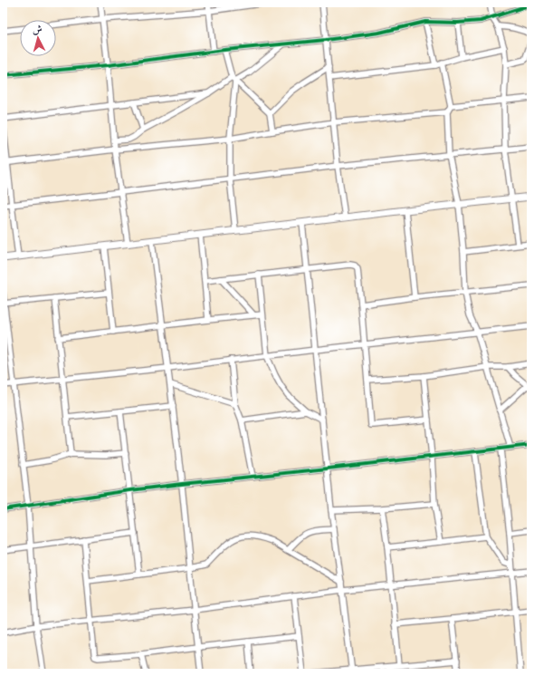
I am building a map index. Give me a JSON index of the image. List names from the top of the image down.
{
  "north": "top"
}
